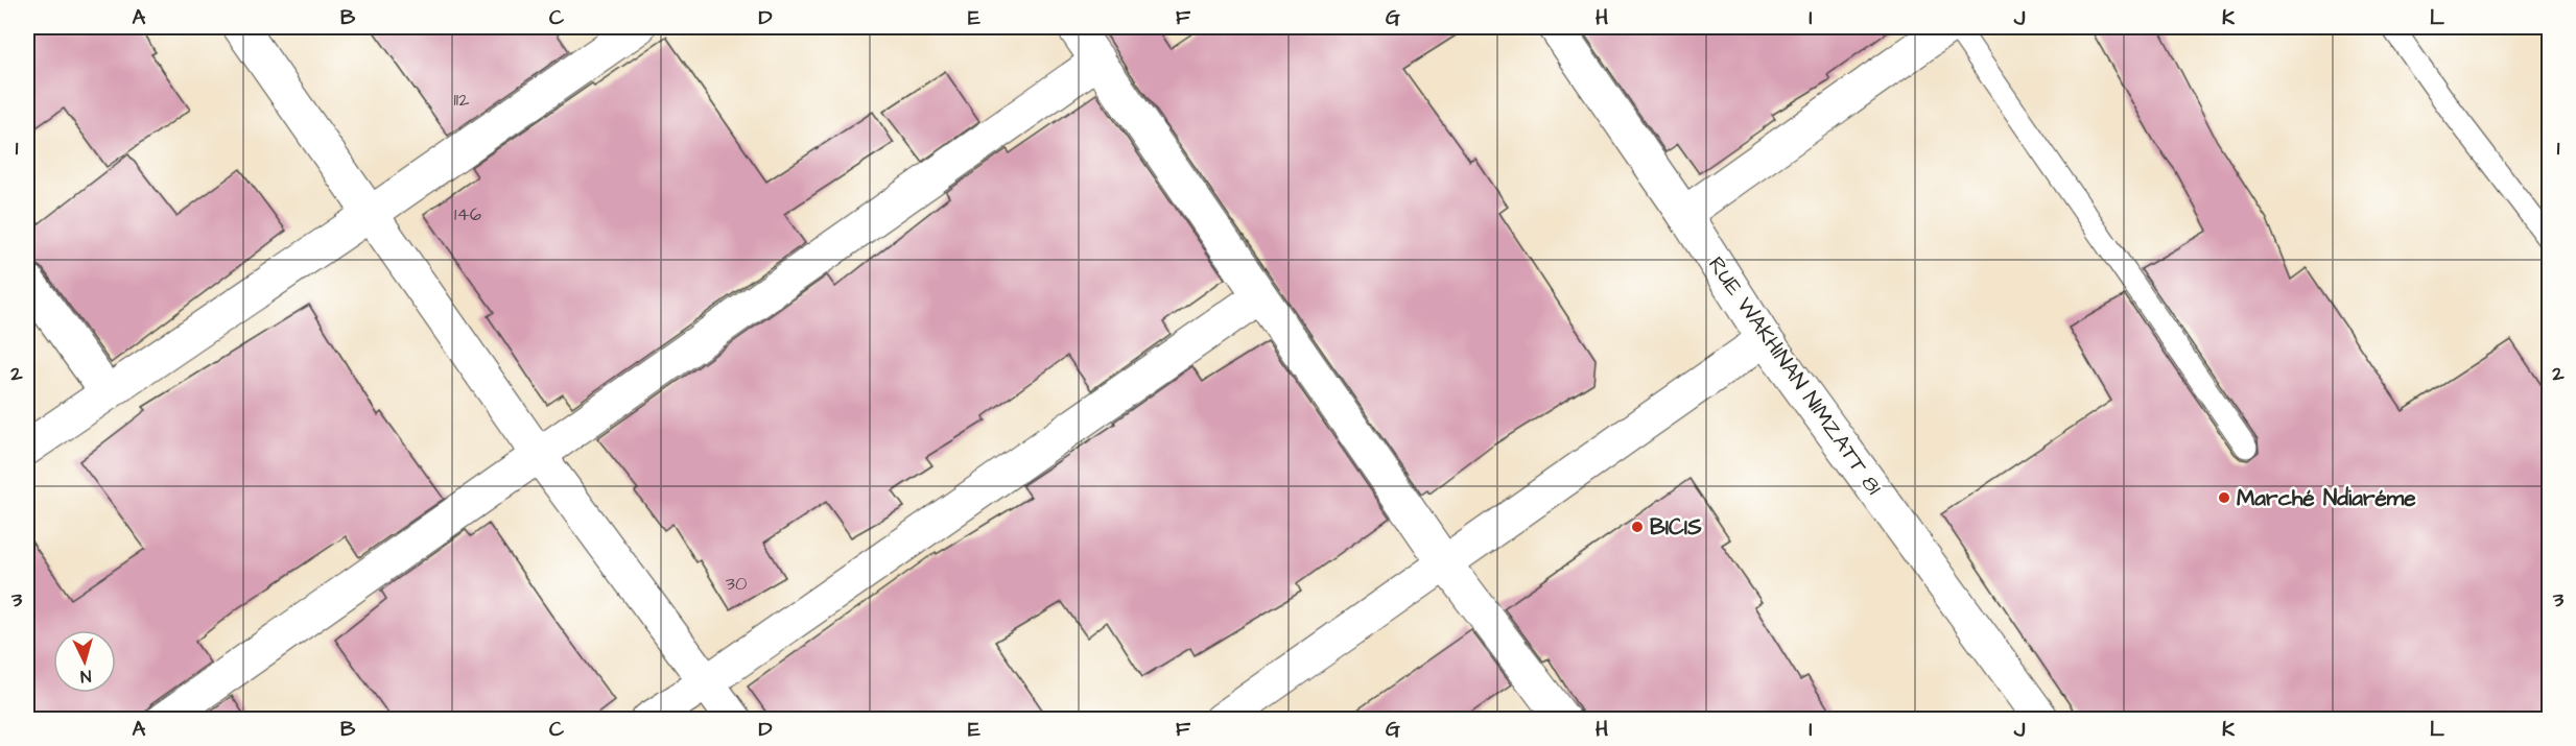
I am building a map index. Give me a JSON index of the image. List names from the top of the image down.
{
  "streets": {
    "street": ["RUE WAKHINAN NIMZATT 81"]
  },
  "places": ["Marché Ndiaréme", "BICIS"],
  "house_numbers": ["112", "146", "30"],
  "north": "bottom",
  "grid": {
    "columns": [
      "A",
      "B",
      "C",
      "D",
      "E",
      "F",
      "G",
      "H",
      "I",
      "J",
      "K",
      "L"
    ],
    "rows": ["1", "2", "3"]
  }
}
